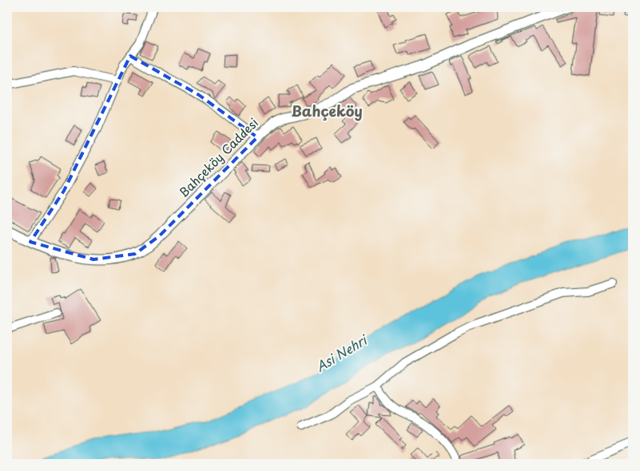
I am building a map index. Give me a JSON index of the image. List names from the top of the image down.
{
  "streets": {
    "main road": ["Bahçeköy Caddesi"]
  },
  "districts": ["Bahçeköy"],
  "water": ["Asi Nehri"]
}
